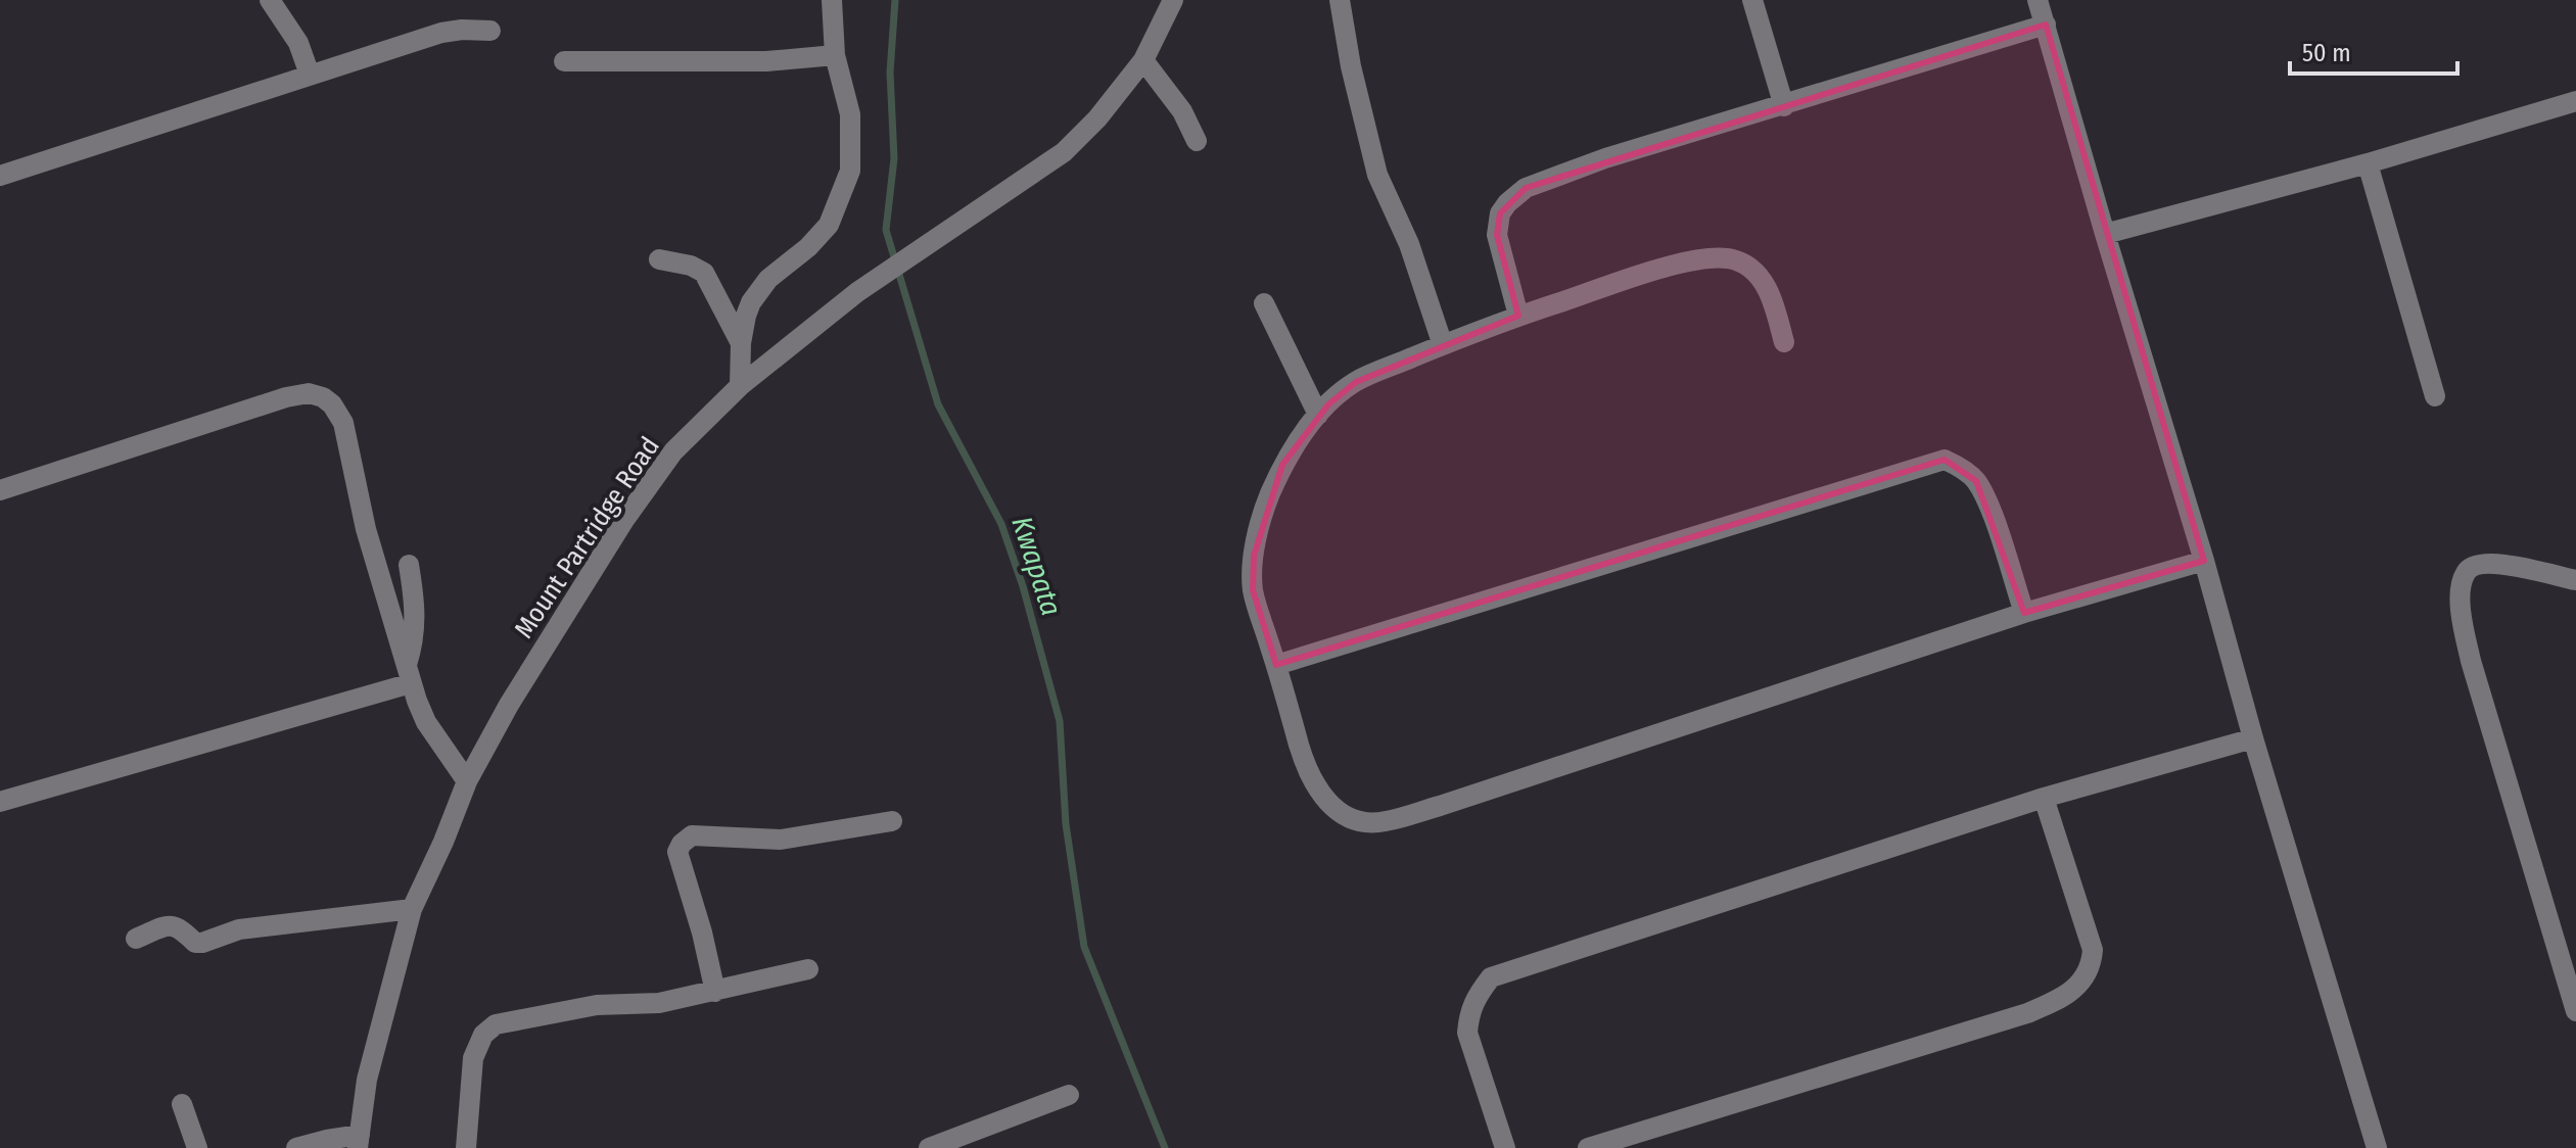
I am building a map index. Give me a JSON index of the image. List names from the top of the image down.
{
  "streets": {
    "street": ["Mount Partridge Road"]
  },
  "water": ["Kwapata"],
  "scale_bar": "50 m"
}
